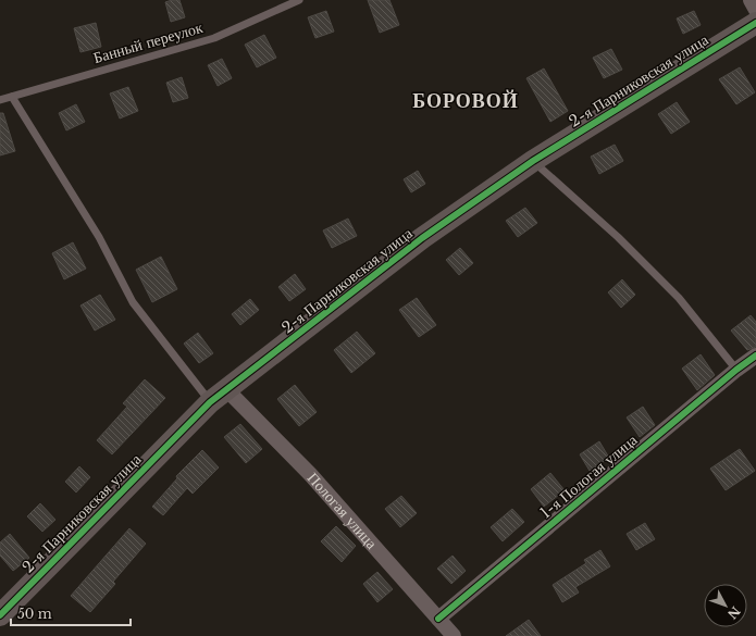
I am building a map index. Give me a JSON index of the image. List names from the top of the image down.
{
  "streets": {
    "street": ["2-я Парниковская улица", "1-я Пологая улица", "Пологая улица"],
    "lane": ["Банный переулок"]
  },
  "crossings": [
    ["2-я Парниковская улица", "Пологая улица"],
    ["1-я Пологая улица", "Пологая улица"]
  ],
  "districts": ["БОРОВОЙ"],
  "scale_bar": "50 m",
  "north": "bottom right"
}
